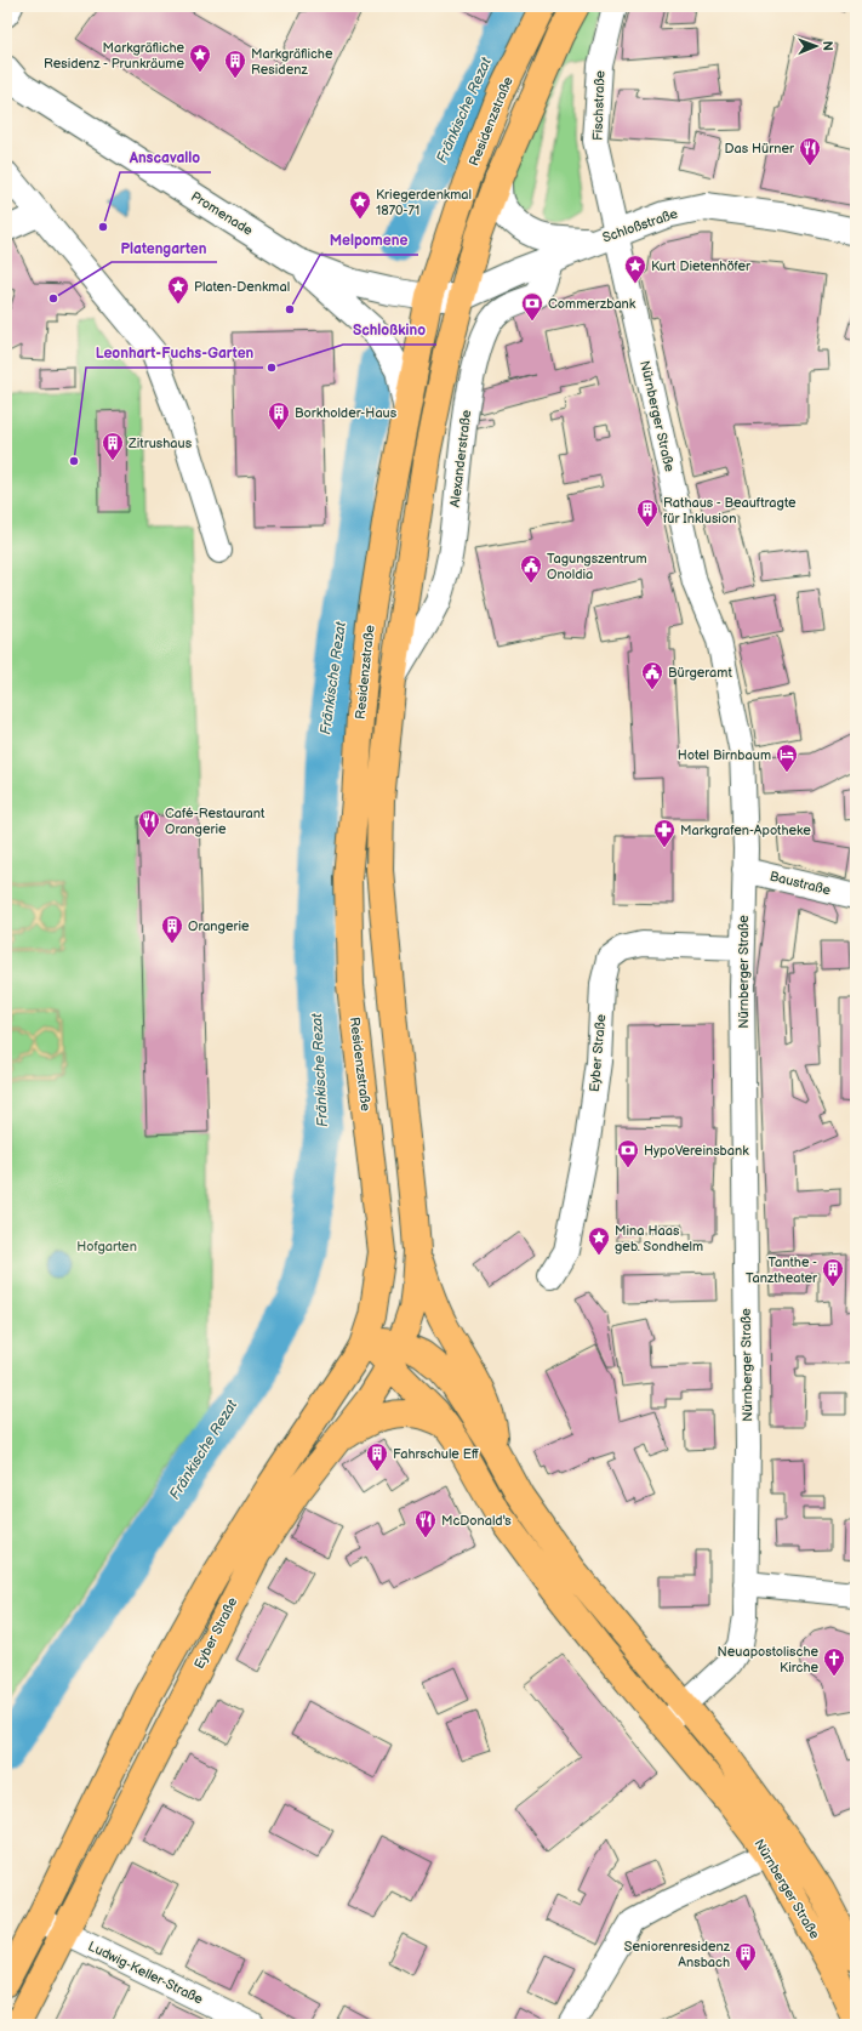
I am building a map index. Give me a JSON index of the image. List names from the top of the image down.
{
  "streets": {
    "main road": ["Residenzstraße", "Nürnberger Straße", "Eyber Straße"],
    "street": [
      "Fischstraße",
      "Promenade",
      "Schloßstraße",
      "Alexanderstraße",
      "Baustraße",
      "Ludwig-Keller-Straße"
    ]
  },
  "crossings": [
    ["Fischstraße", "Schloßstraße"],
    ["Fischstraße", "Nürnberger Straße"],
    ["Residenzstraße", "Promenade"],
    ["Residenzstraße", "Eyber Straße"],
    ["Promenade", "Schloßstraße"],
    ["Schloßstraße", "Nürnberger Straße"],
    ["Schloßstraße", "Alexanderstraße"],
    ["Nürnberger Straße", "Baustraße"],
    ["Nürnberger Straße", "Eyber Straße"],
    ["Eyber Straße", "Ludwig-Keller-Straße"]
  ],
  "water": ["Fränkische Rezat"],
  "parks": ["Hofgarten"],
  "places": {
    "place": [
      "Markgräfliche Residenz - Prunkräume",
      "Kriegerdenkmal 1870-71",
      "Kurt Dietenhöfer",
      "Platen-Denkmal",
      "Mina Haas geb. Sondhelm"
    ],
    "building": [
      "Markgräfliche Residenz",
      "Borkholder-Haus",
      "Zitrushaus",
      "Rathaus - Beauftragte für Inklusion",
      "Orangerie",
      "Tanthe - Tanztheater",
      "Fahrschule Eff",
      "Seniorenresidenz Ansbach"
    ],
    "restaurant": ["Das Hürner", "Café-Restaurant Orangerie", "McDonald's"],
    "other": [
      "Anscavallo",
      "Platengarten",
      "Melpomene",
      "Schloßkino",
      "Leonhart-Fuchs-Garten"
    ],
    "bank": ["Commerzbank", "HypoVereinsbank"],
    "public building": ["Tagungszentrum Onoldia", "Bürgeramt"],
    "hotel": ["Hotel Birnbaum"],
    "pharmacy": ["Markgrafen-Apotheke"],
    "church": ["Neuapostolische Kirche"]
  },
  "north": "right"
}
